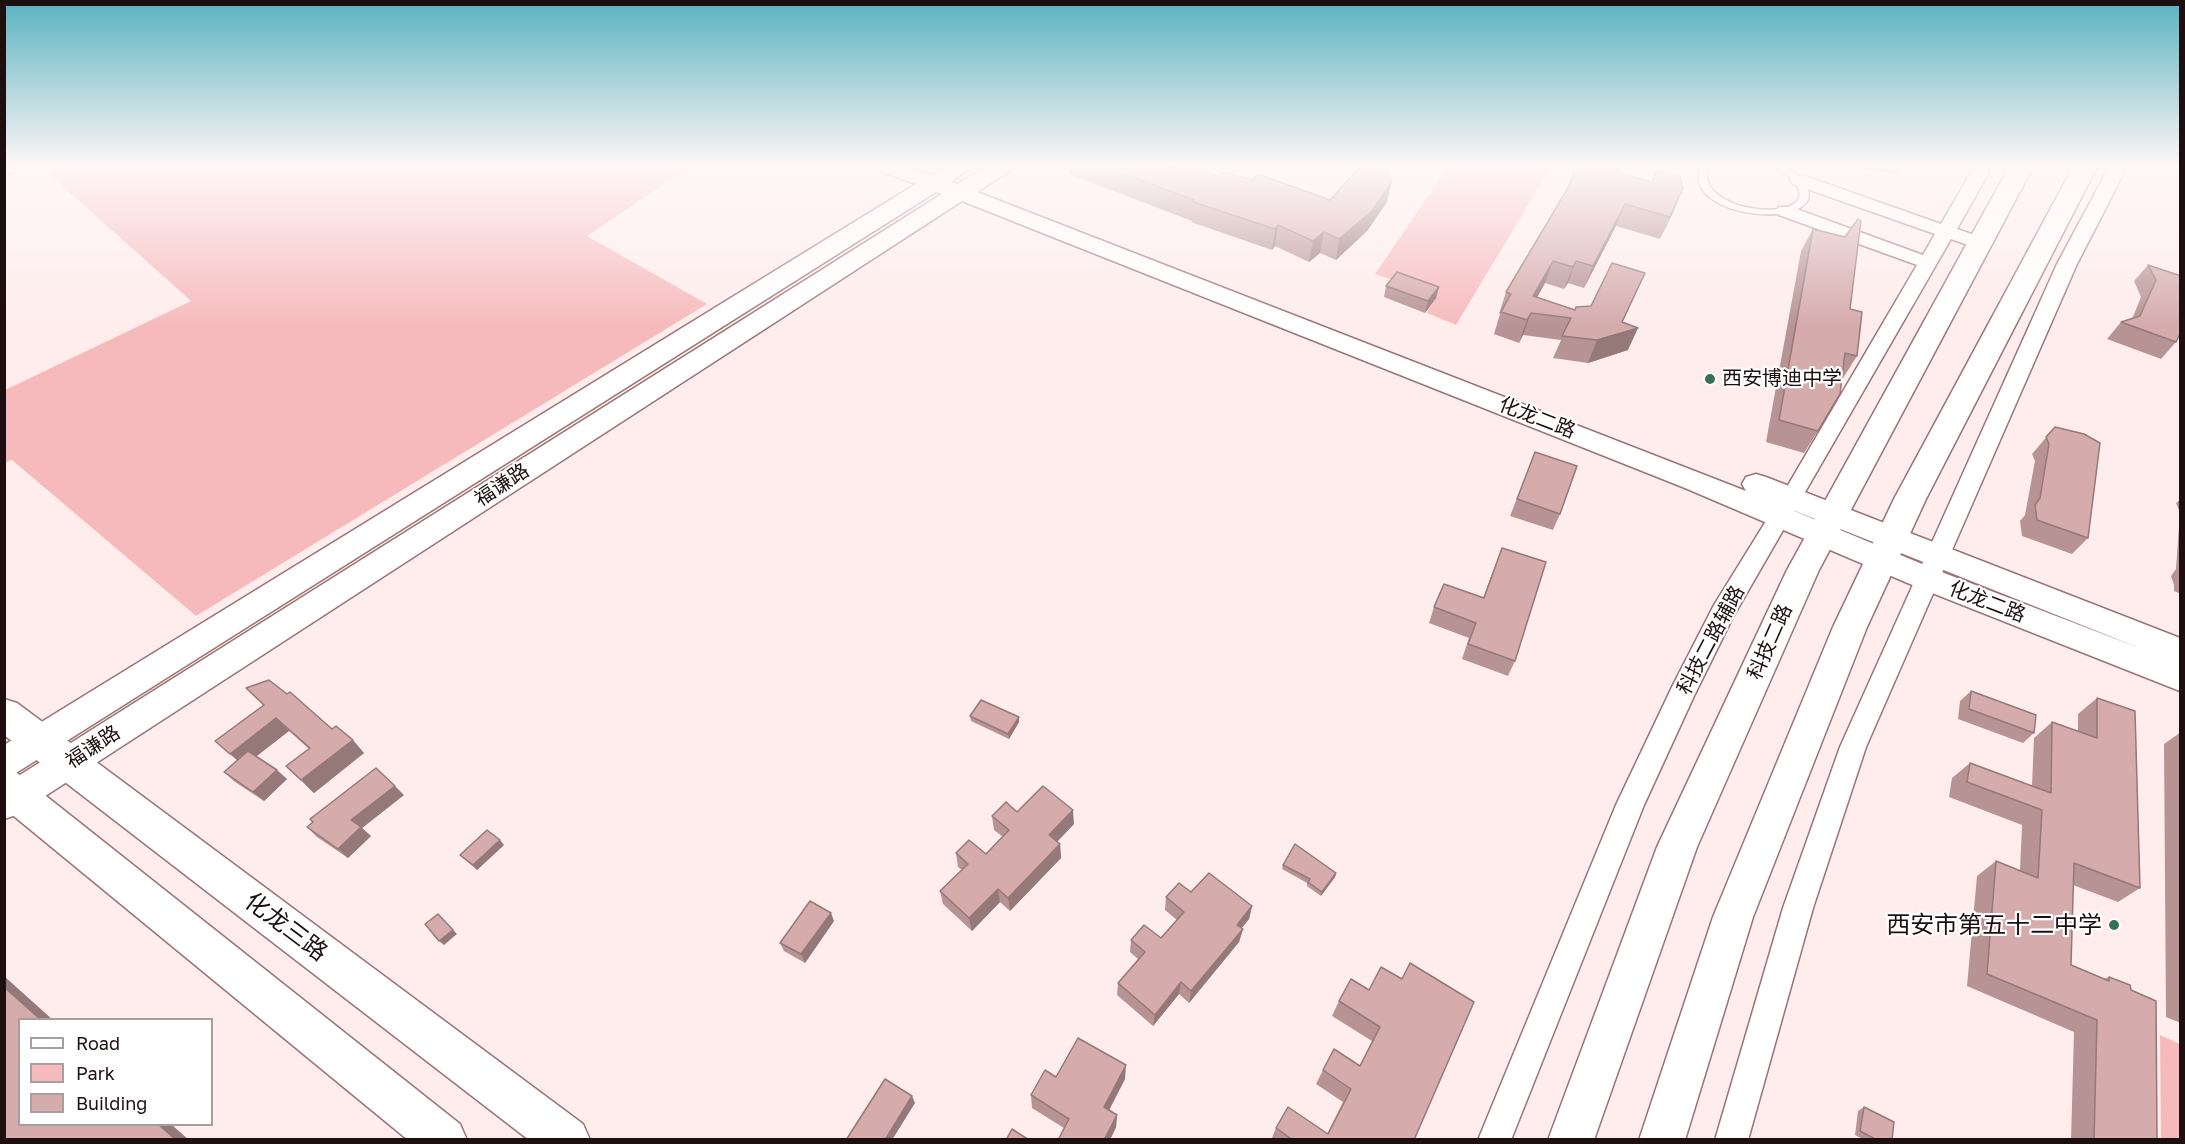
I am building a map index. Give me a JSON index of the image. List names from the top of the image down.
{
  "streets": {
    "main road": ["科技二路", "化龙三路"],
    "street": ["化龙二路", "福谦路", "科技二路辅路"]
  },
  "crossings": [
    ["化龙二路", "科技二路辅路"],
    ["化龙二路", "科技二路"],
    ["福谦路", "化龙三路"]
  ],
  "places": ["西安博迪中学", "西安市第五十二中学"],
  "legend": ["Road", "Park", "Building"]
}
